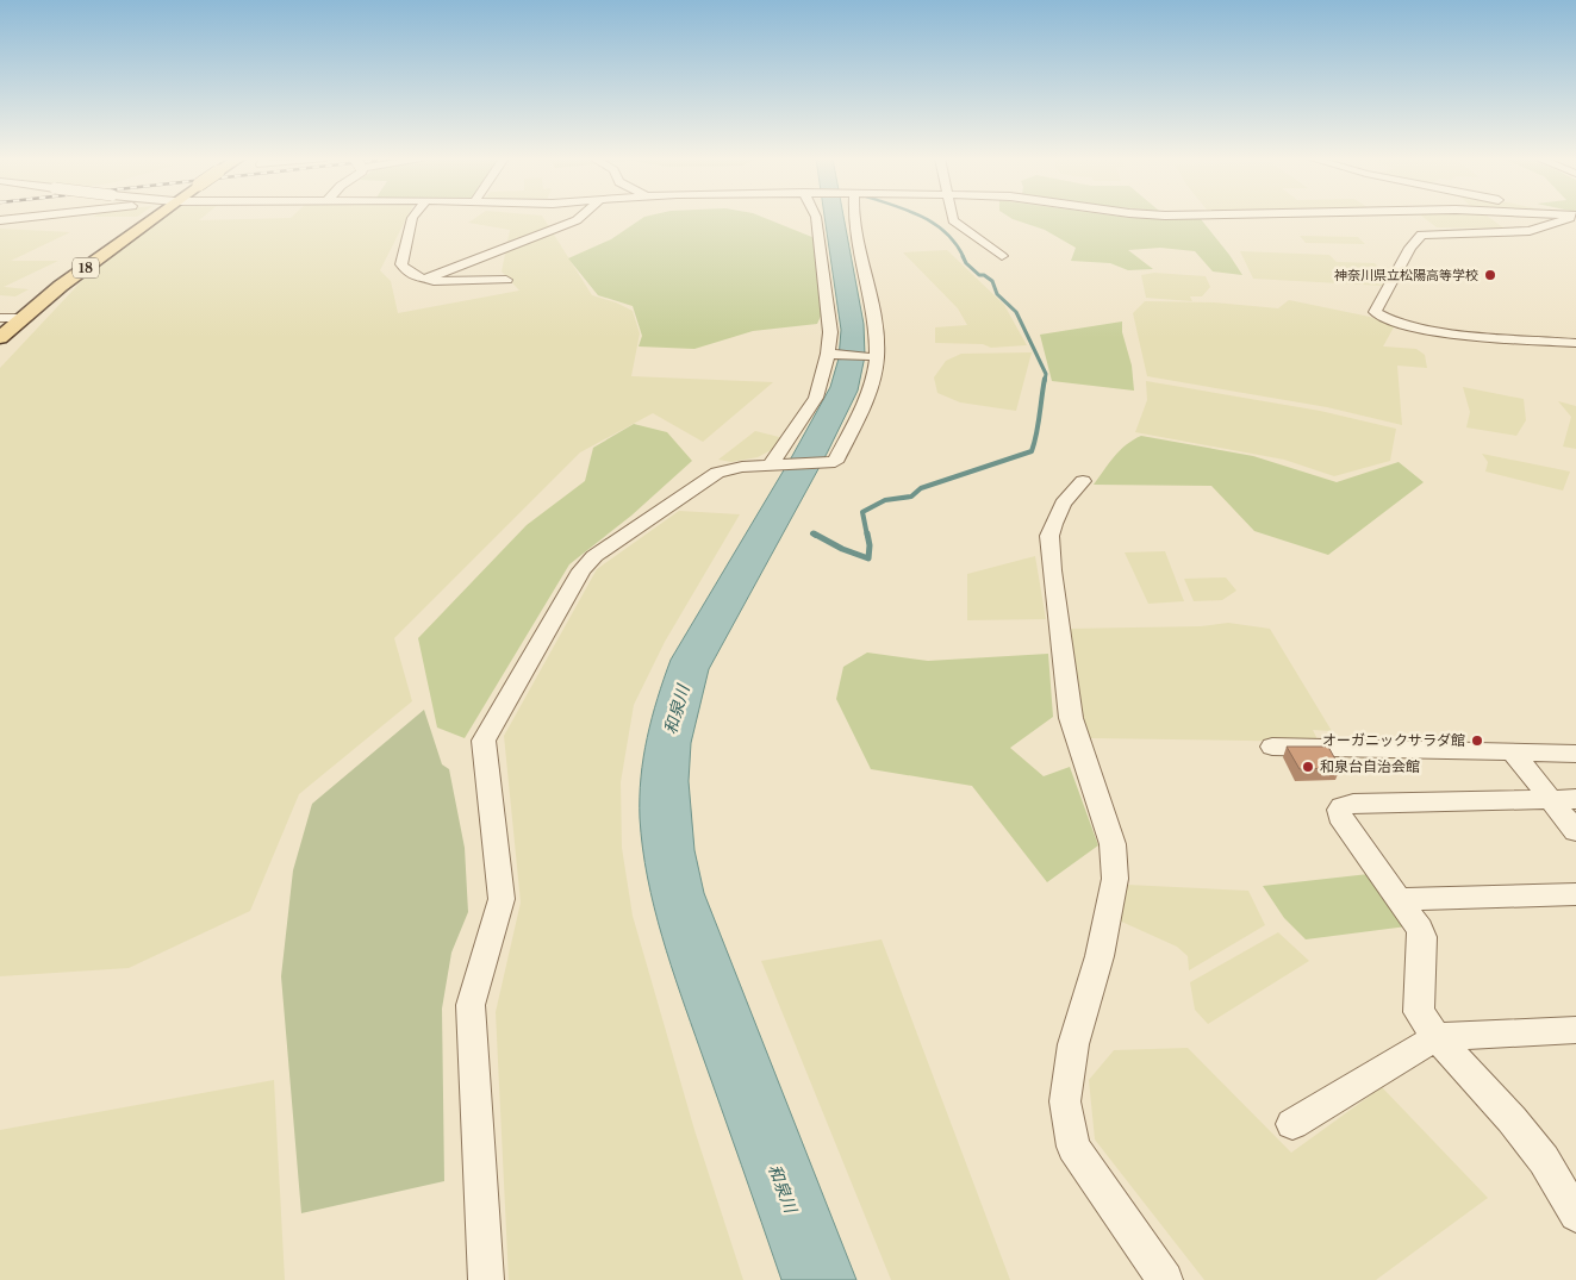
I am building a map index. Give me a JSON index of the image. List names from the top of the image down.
{
  "streets": {
    "main road": ["18"]
  },
  "water": ["和泉川"],
  "places": ["神奈川県立松陽高等学校", "オーガニックサラダ館", "和泉台自治会館"]
}
